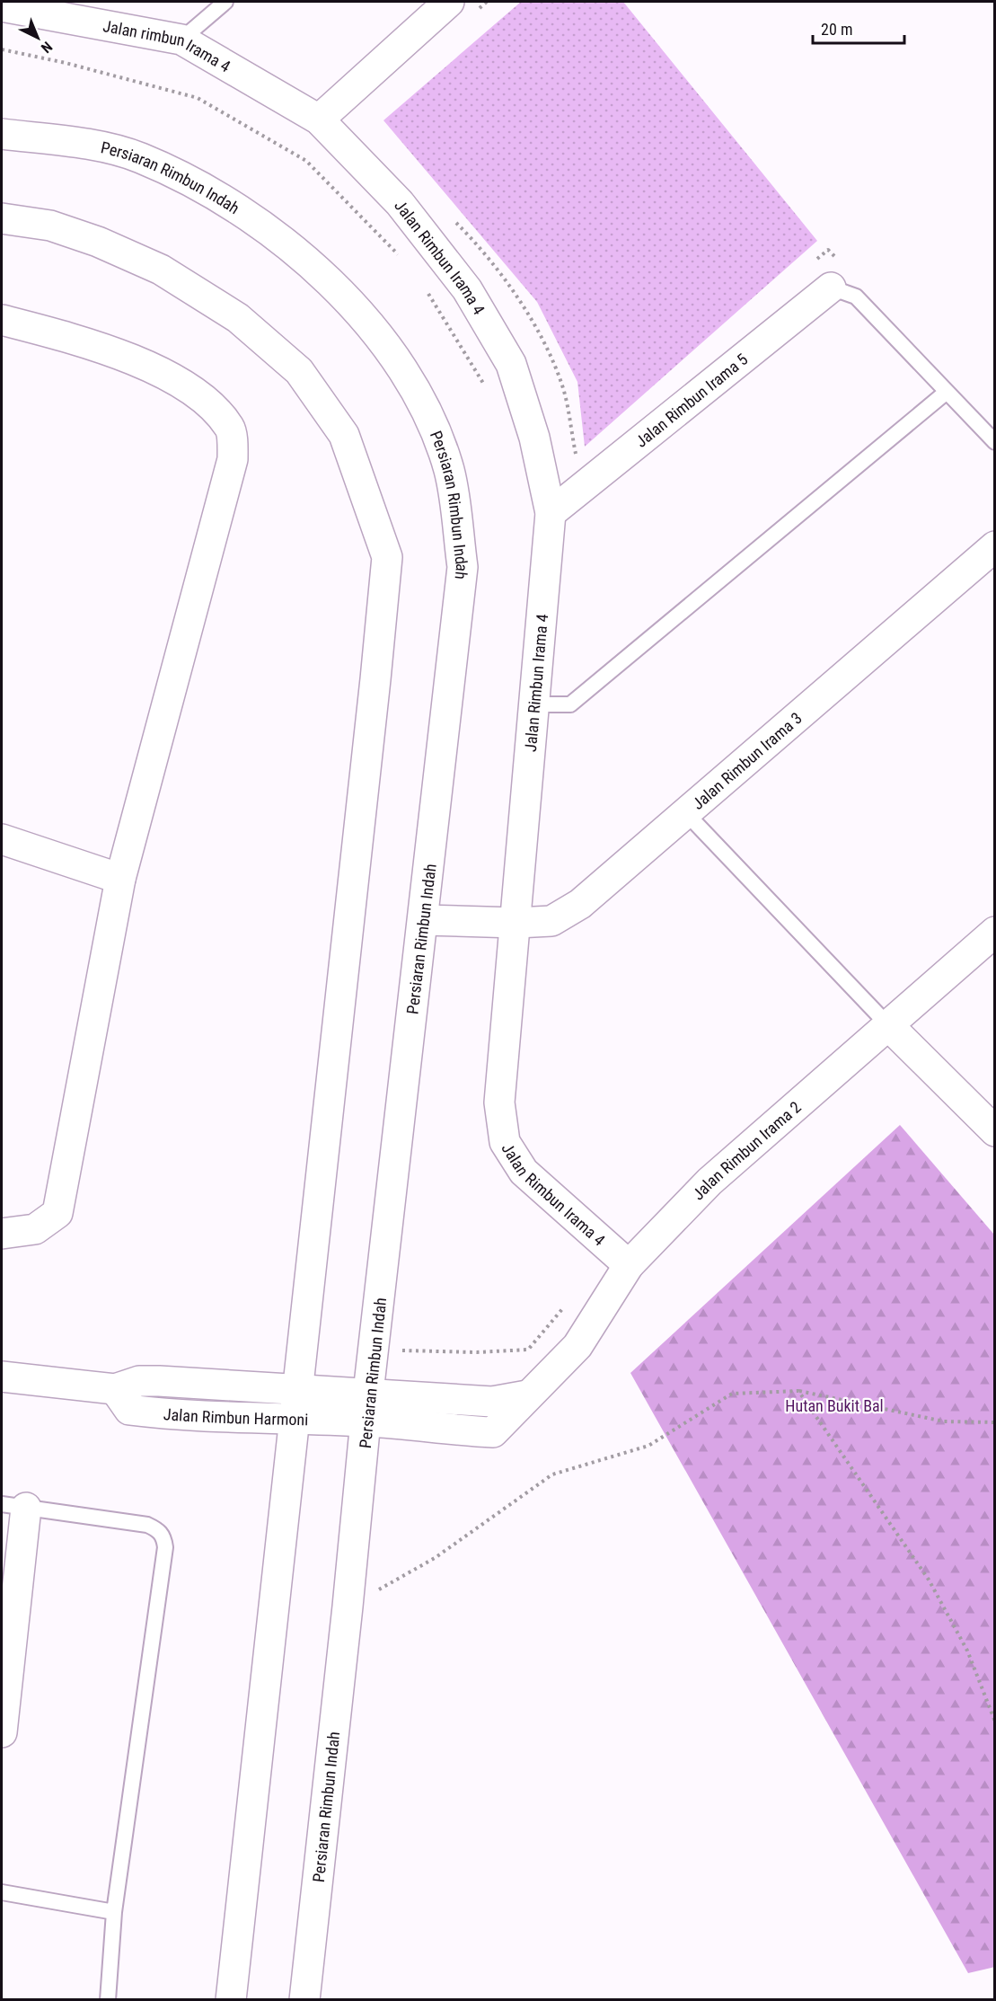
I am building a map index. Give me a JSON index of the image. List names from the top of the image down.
{
  "streets": {
    "street": [
      "Jalan rimbun Irama 4",
      "Persiaran Rimbun Indah",
      "Jalan Rimbun Irama 4",
      "Jalan Rimbun Irama 5",
      "Jalan Rimbun Irama 3",
      "Jalan Rimbun Irama 2",
      "Jalan Rimbun Harmoni"
    ]
  },
  "crossings": [
    ["Jalan rimbun Irama 4", "Jalan Rimbun Irama 4"],
    ["Persiaran Rimbun Indah", "Jalan Rimbun Irama 3"],
    ["Persiaran Rimbun Indah", "Jalan Rimbun Irama 2"],
    ["Persiaran Rimbun Indah", "Jalan Rimbun Harmoni"],
    ["Jalan Rimbun Irama 4", "Jalan Rimbun Irama 5"],
    ["Jalan Rimbun Irama 4", "Jalan Rimbun Irama 3"],
    ["Jalan Rimbun Irama 4", "Jalan Rimbun Irama 2"],
    ["Jalan Rimbun Irama 2", "Jalan Rimbun Harmoni"]
  ],
  "parks": ["Hutan Bukit Bal"],
  "scale_bar": "20 m",
  "north": "bottom right"
}
